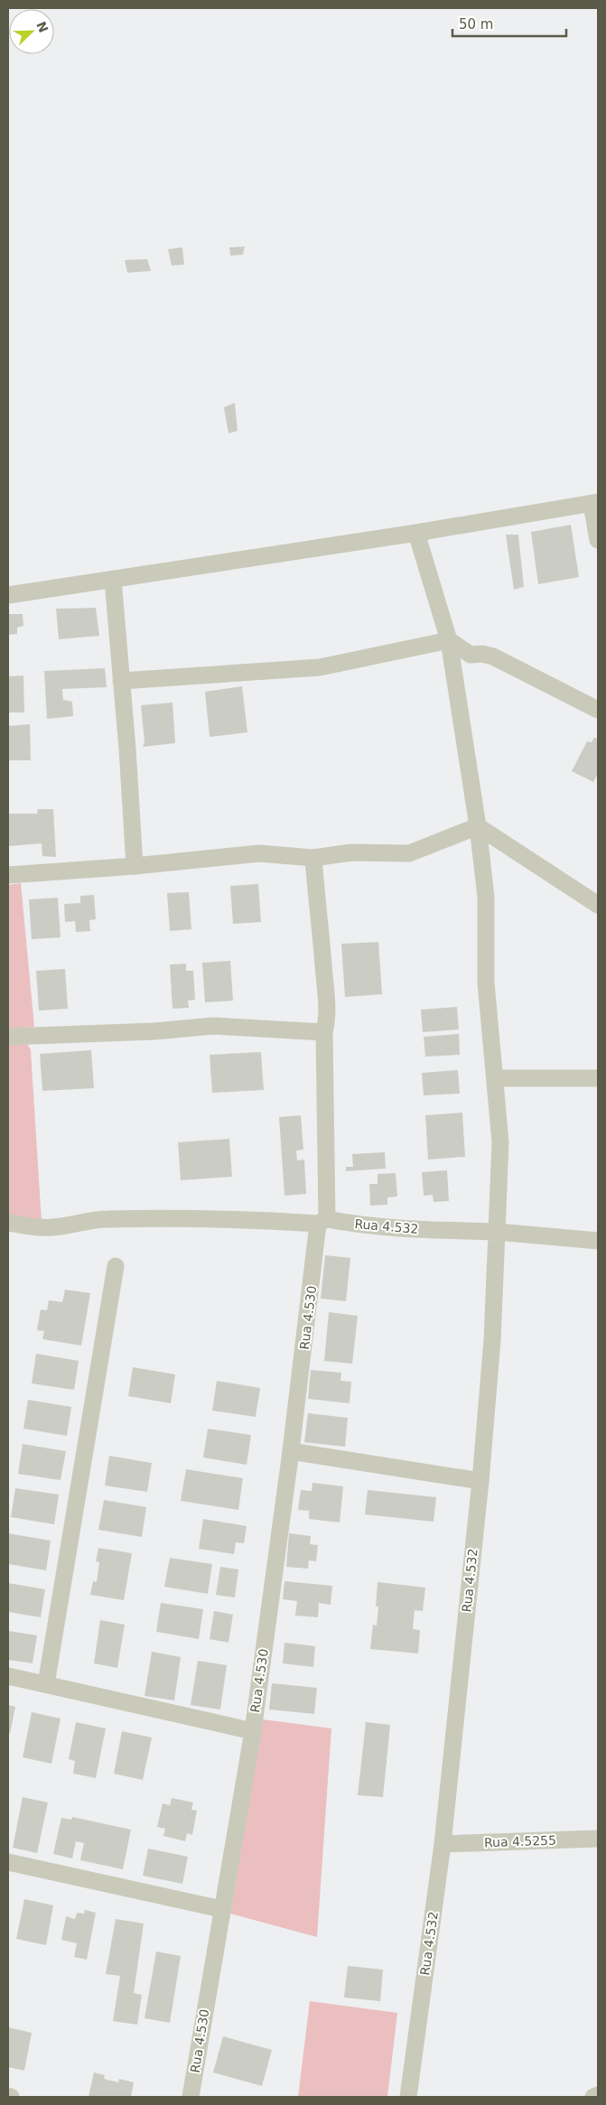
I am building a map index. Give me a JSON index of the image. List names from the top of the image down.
{
  "streets": {
    "street": ["Rua 4.532", "Rua 4.530", "Rua 4.5255"]
  },
  "crossings": [
    ["Rua 4.532", "Rua 4.530"],
    ["Rua 4.532", "Rua 4.5255"]
  ],
  "scale_bar": "50 m",
  "north": "top right"
}
